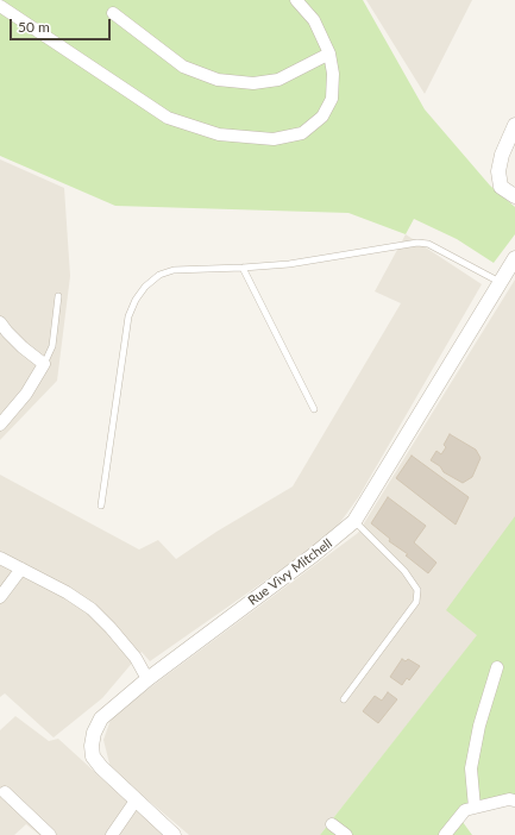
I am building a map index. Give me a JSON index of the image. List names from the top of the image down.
{
  "streets": {
    "street": ["Rue Vivy Mitchell"]
  },
  "scale_bar": "50 m"
}
